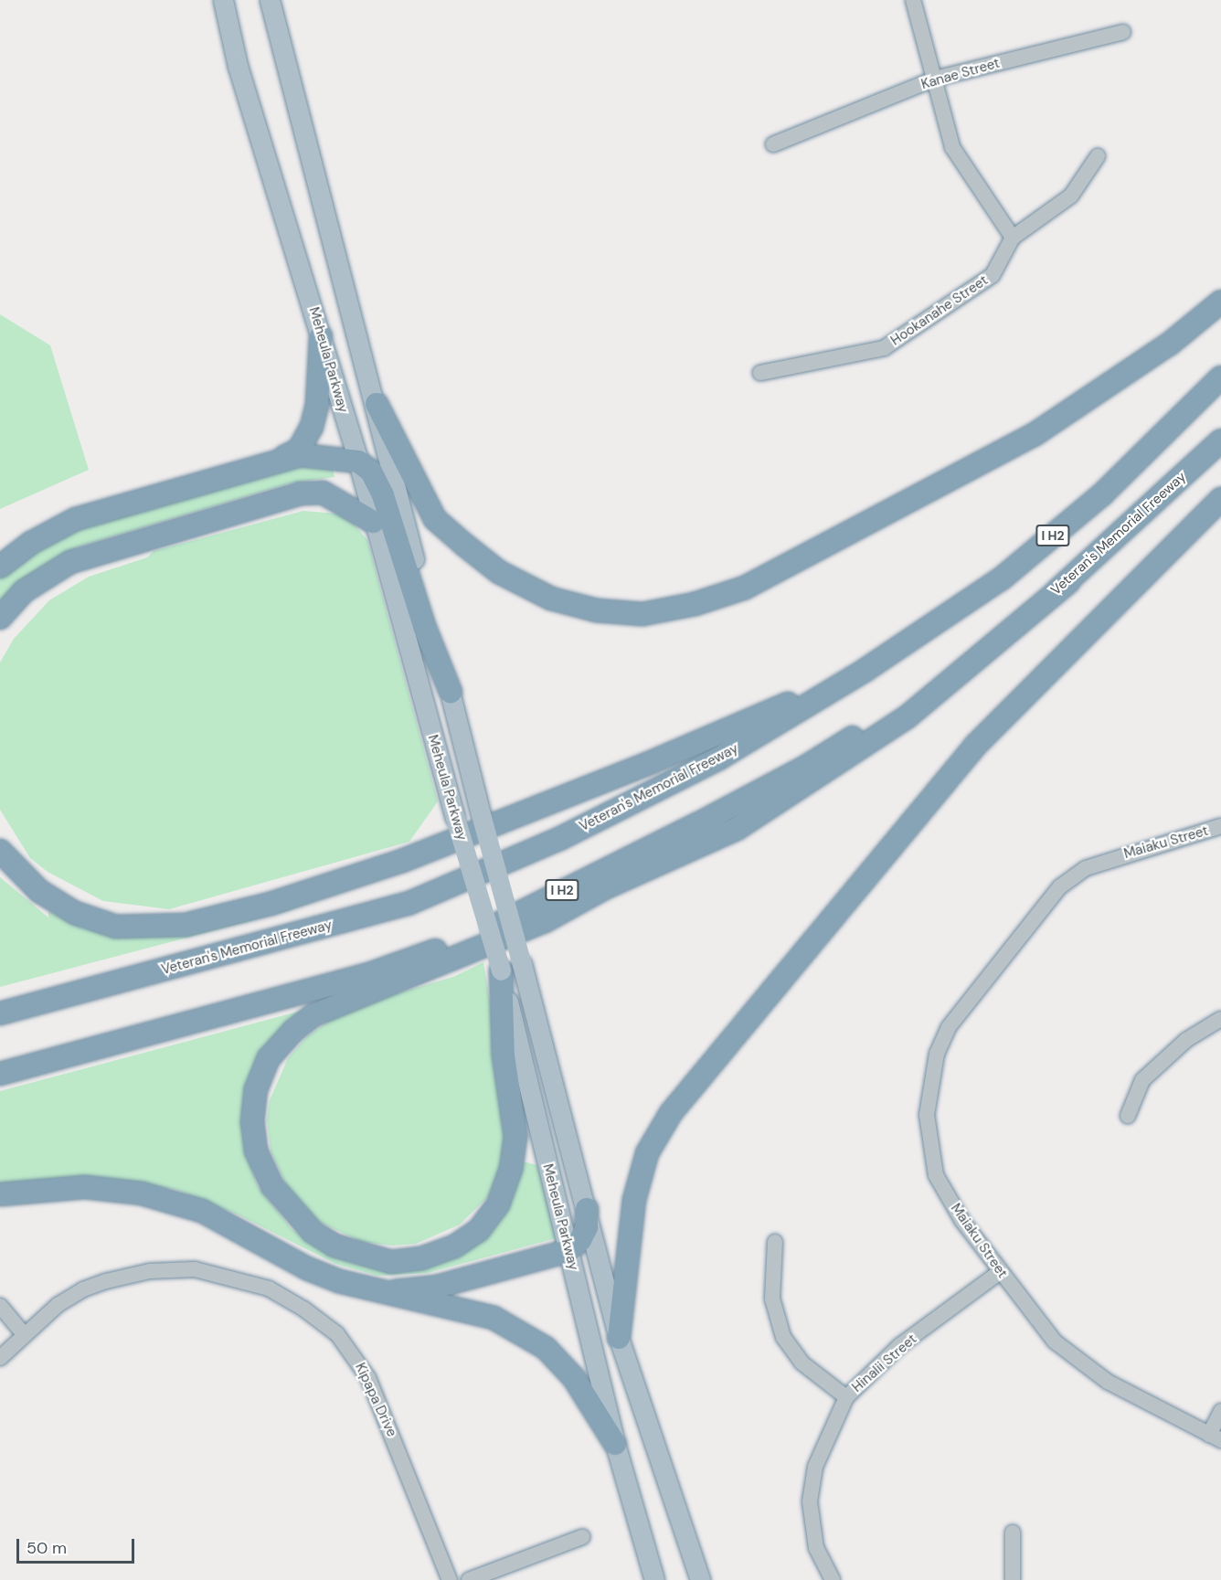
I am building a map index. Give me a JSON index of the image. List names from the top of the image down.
{
  "streets": {
    "highway": ["Veteran's Memorial Freeway", "I H2"],
    "main road": ["Meheula Parkway"],
    "street": [
      "Kanae Street",
      "Hookanahe Street",
      "Maiaku Street",
      "Hinalii Street",
      "Kipapa Drive"
    ]
  },
  "crossings": [
    ["Maiaku Street", "Hinalii Street"]
  ],
  "scale_bar": "50 m"
}
